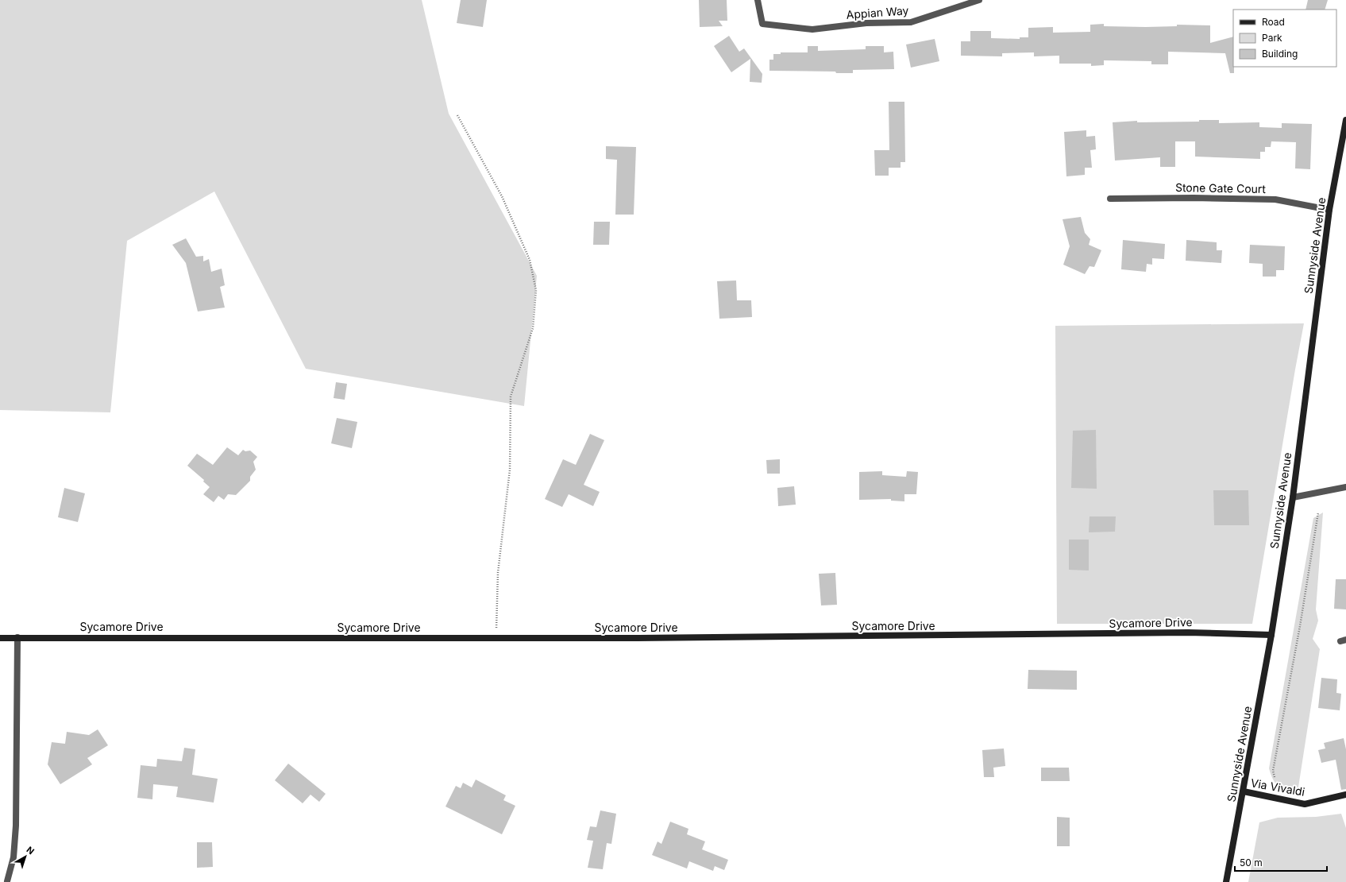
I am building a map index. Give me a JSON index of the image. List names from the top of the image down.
{
  "streets": {
    "street": [
      "Appian Way",
      "Stone Gate Court",
      "Sunnyside Avenue",
      "Sycamore Drive",
      "Via Vivaldi"
    ]
  },
  "crossings": [
    ["Stone Gate Court", "Sunnyside Avenue"],
    ["Sunnyside Avenue", "Sycamore Drive"],
    ["Sunnyside Avenue", "Via Vivaldi"]
  ],
  "legend": ["Road", "Park", "Building"],
  "scale_bar": "50 m",
  "north": "top right"
}
